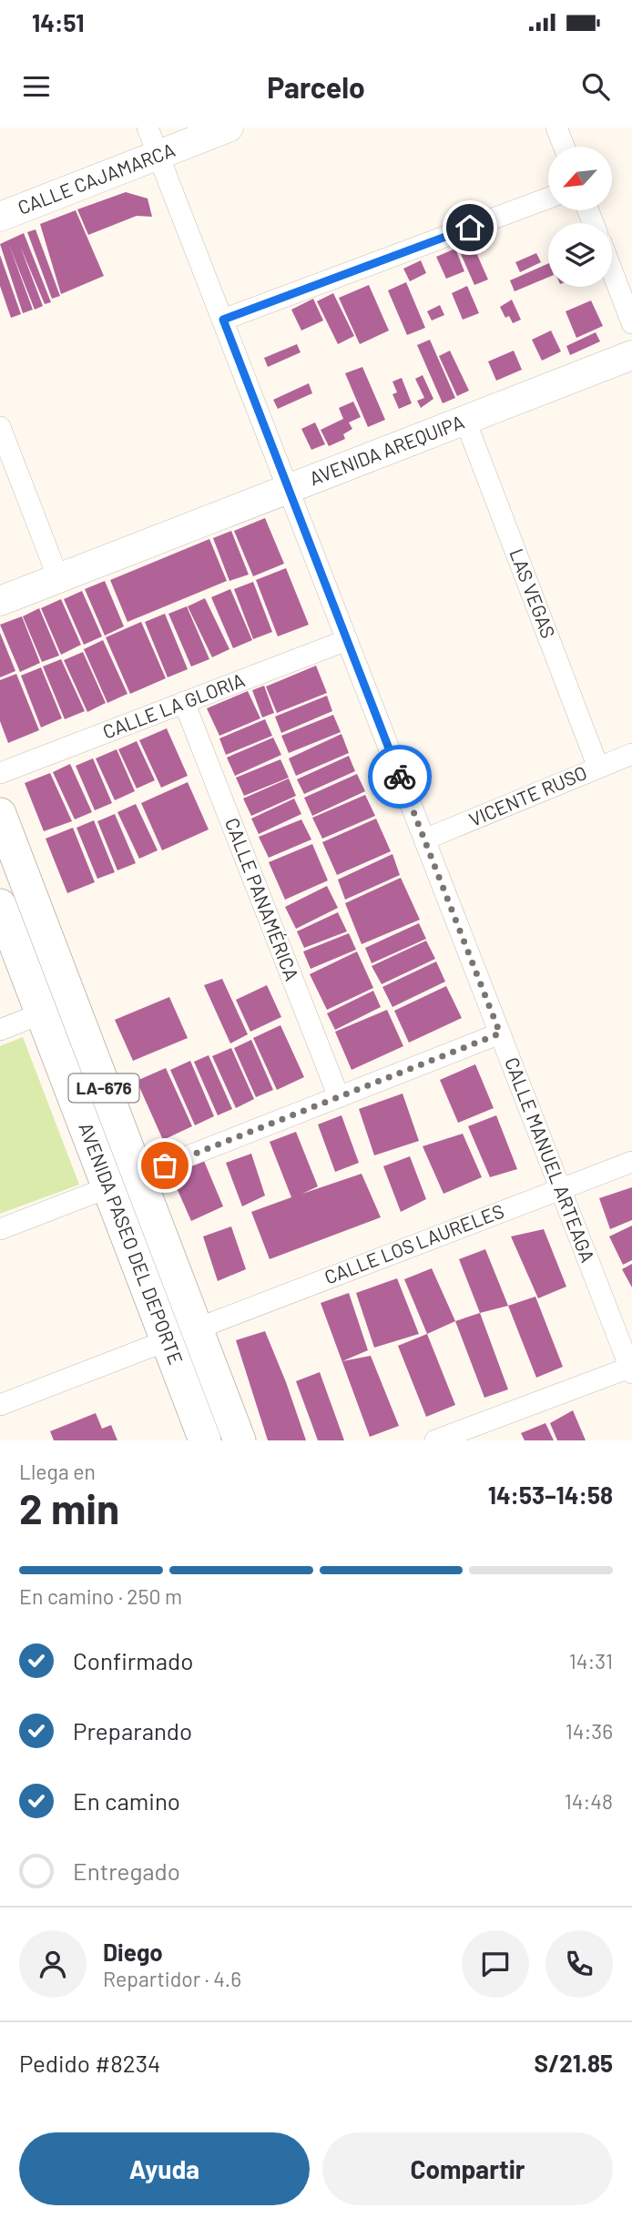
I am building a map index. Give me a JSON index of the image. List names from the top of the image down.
{
  "streets": {
    "main road": ["LA-676", "AVENIDA PASEO DEL DEPORTE"],
    "street": [
      "CALLE CAJAMARCA",
      "AVENIDA AREQUIPA",
      "LAS VEGAS",
      "CALLE LA GLORIA",
      "VICENTE RUSO",
      "CALLE PANAMÉRICA",
      "CALLE MANUEL ARTEAGA",
      "CALLE LOS LAURELES"
    ]
  },
  "crossings": [
    ["CALLE CAJAMARCA", "CALLE MANUEL ARTEAGA"],
    ["AVENIDA AREQUIPA", "LAS VEGAS"],
    ["AVENIDA AREQUIPA", "CALLE MANUEL ARTEAGA"],
    ["LAS VEGAS", "VICENTE RUSO"],
    ["CALLE LA GLORIA", "CALLE PANAMÉRICA"],
    ["CALLE LA GLORIA", "CALLE MANUEL ARTEAGA"],
    ["VICENTE RUSO", "CALLE MANUEL ARTEAGA"],
    ["CALLE MANUEL ARTEAGA", "CALLE LOS LAURELES"],
    ["AVENIDA PASEO DEL DEPORTE", "CALLE LOS LAURELES"]
  ],
  "north": "bottom left",
  "page": {
    "status": "14:51",
    "header": "Parcelo",
    "heading": ["2 min", "Llega en", "14:53–14:58"],
    "panel": [
      "Diego",
      "Repartidor · 4.6",
      "Pedido #8234",
      "S/21.85"
    ],
    "bar": "En camino · 250 m",
    "list": [
      ["Confirmado", "14:31"],
      ["Preparando", "14:36"],
      ["En camino", "14:48"],
      "Entregado"
    ],
    "buttons": ["Ayuda", "Compartir"]
  }
}
